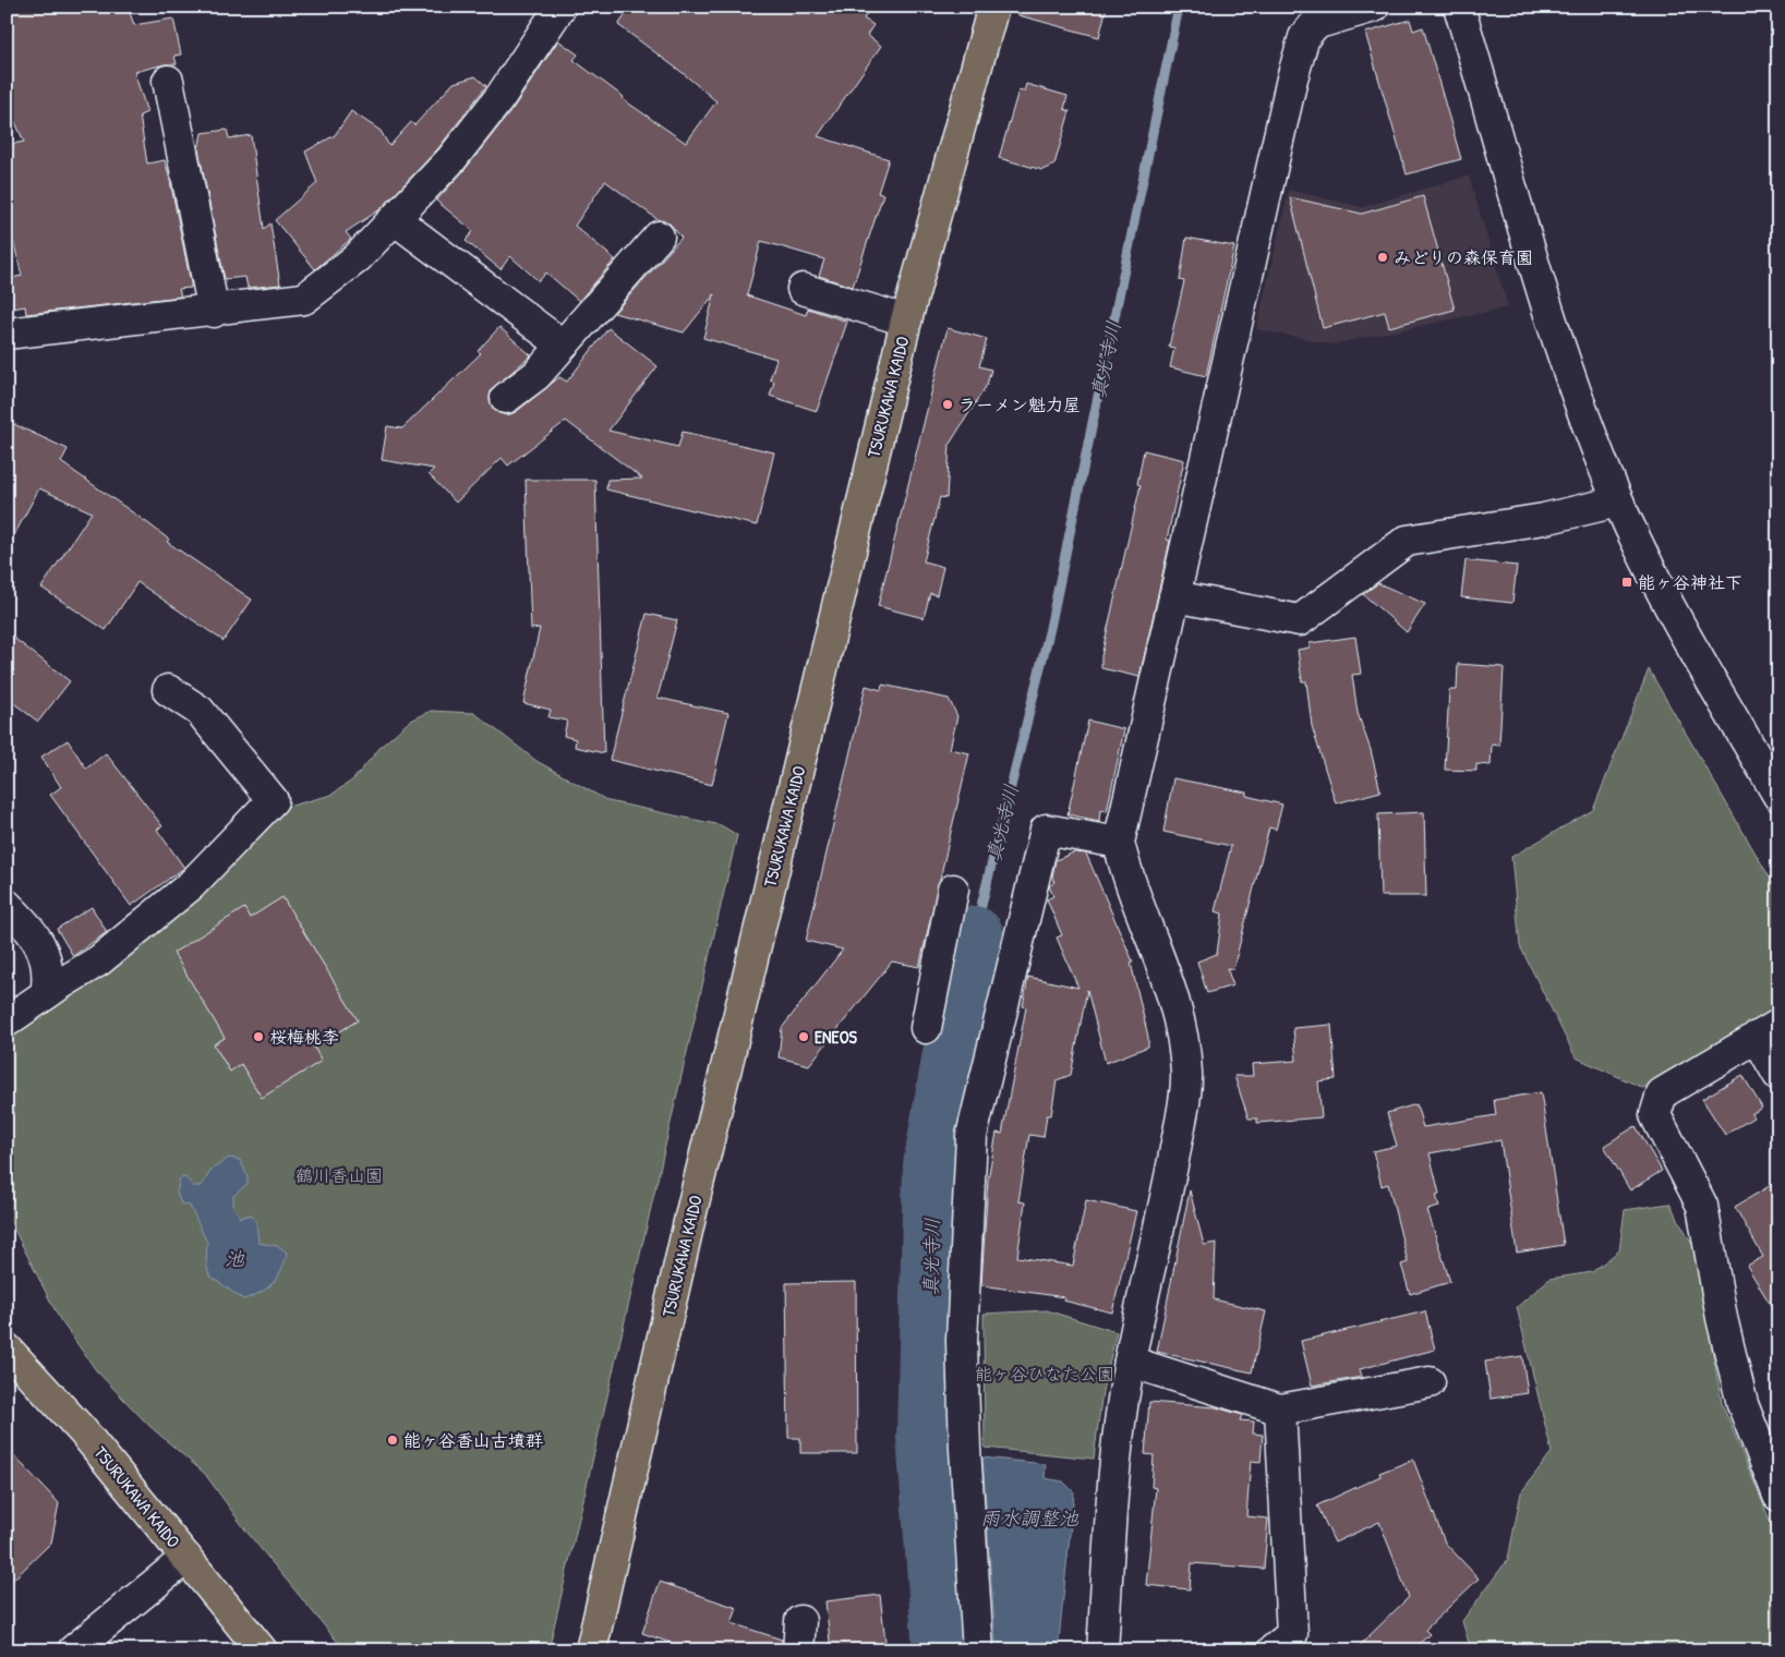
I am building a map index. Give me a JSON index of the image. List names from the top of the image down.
{
  "streets": {
    "main road": ["TSURUKAWA KAIDO"]
  },
  "water": ["真光寺川", "池", "雨水調整池"],
  "parks": ["鶴川香山園", "能ヶ谷ひなた公園"],
  "places": {
    "other": [
      "みどりの森保育園",
      "ラーメン魁力屋",
      "桜梅桃李",
      "ENEOS",
      "能ヶ谷香山古墳群"
    ],
    "transit": ["能ヶ谷神社下"]
  }
}
